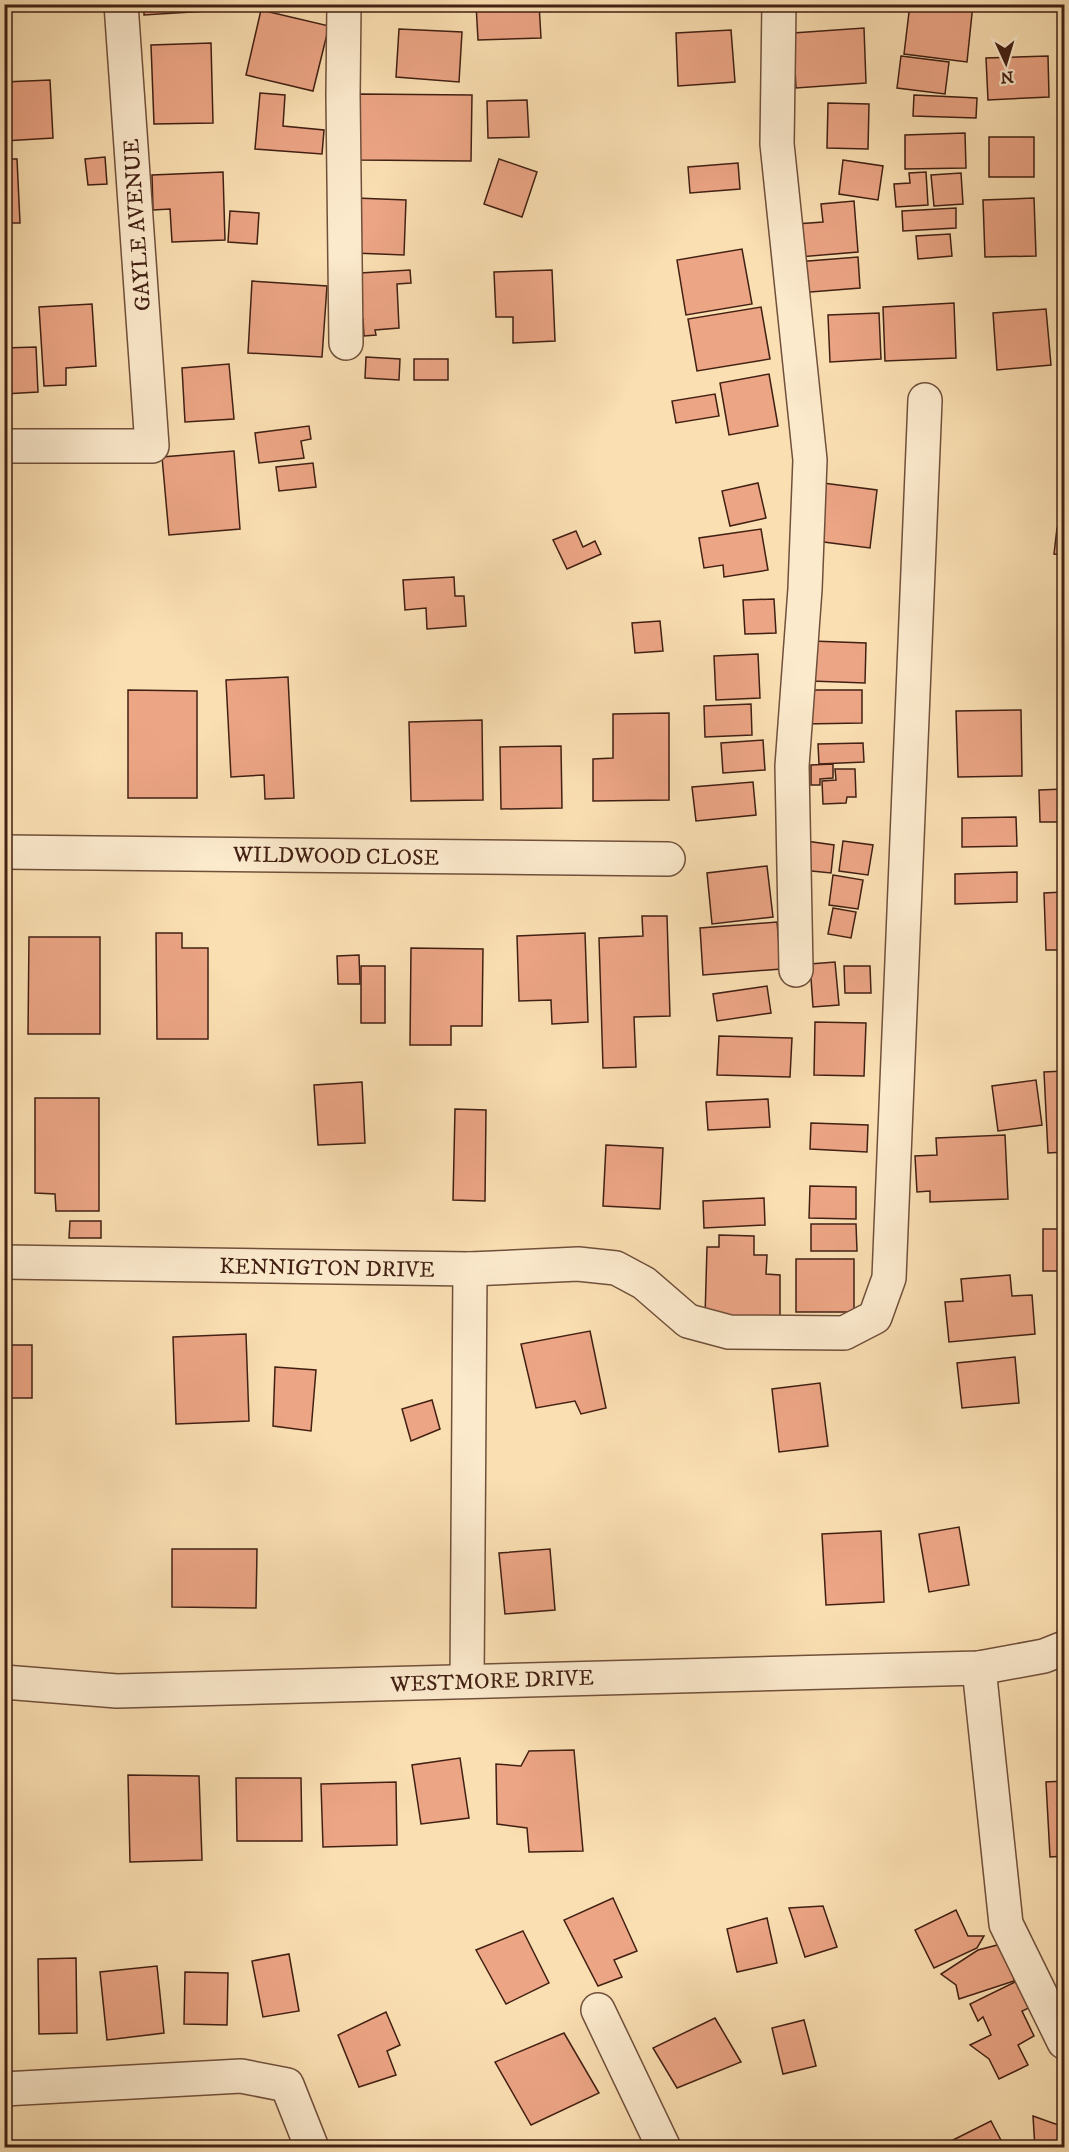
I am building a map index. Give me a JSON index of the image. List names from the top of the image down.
{
  "streets": {
    "street": [
      "GAYLE AVENUE",
      "WILDWOOD CLOSE",
      "KENNIGTON DRIVE",
      "WESTMORE DRIVE"
    ]
  },
  "north": "bottom"
}
